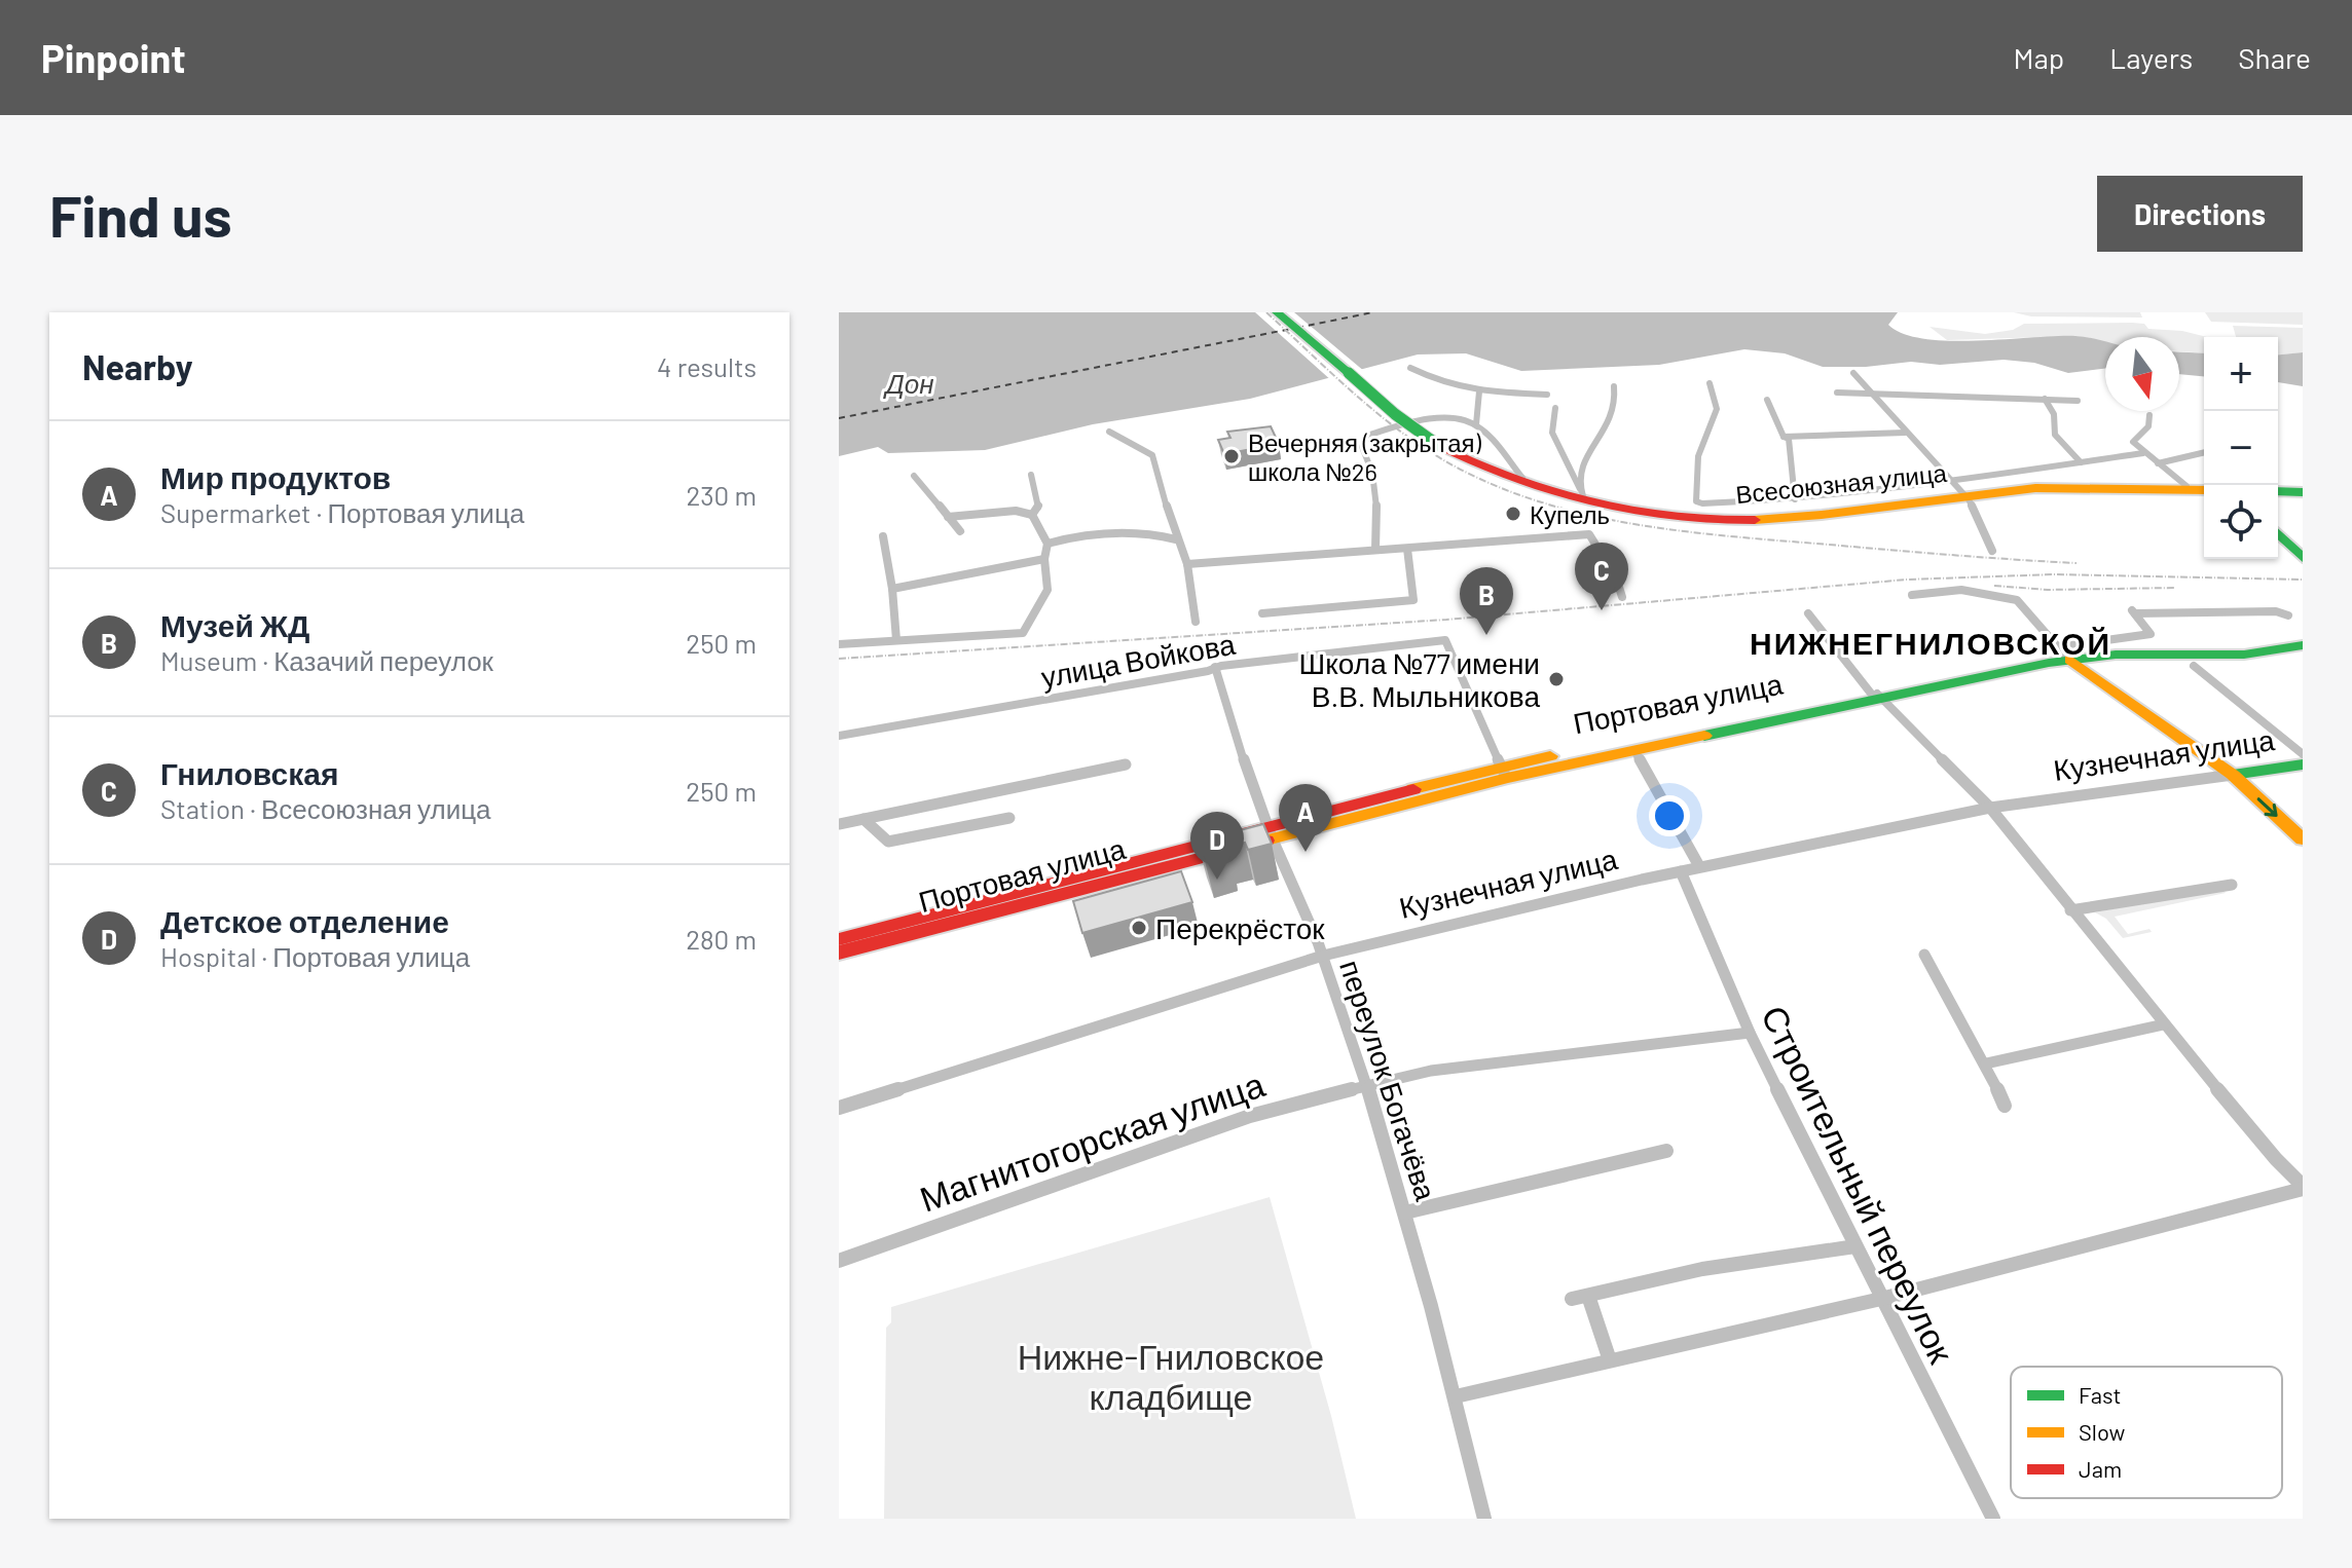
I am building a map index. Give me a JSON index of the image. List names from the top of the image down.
{
  "streets": {
    "main road": ["Всесоюзная улица", "Портовая улица", "Кузнечная улица"],
    "street": [
      "улица Войкова",
      "переулок Богачёва",
      "Магнитогорская улица",
      "Строительный переулок"
    ]
  },
  "crossings": [
    ["улица Войкова", "Портовая улица"],
    ["улица Войкова", "переулок Богачёва"],
    ["Портовая улица", "переулок Богачёва"],
    ["Кузнечная улица", "переулок Богачёва"],
    ["Кузнечная улица", "Строительный переулок"],
    ["переулок Богачёва", "Магнитогорская улица"],
    ["Магнитогорская улица", "Строительный переулок"]
  ],
  "districts": ["НИЖНЕГНИЛОВСКОЙ"],
  "water": ["Дон"],
  "parks": ["Нижне-Гниловское кладбище"],
  "places": [
    "Вечерняя (закрытая) школа №26",
    "Купель",
    "Школа №77 имени В.В. Мыльникова",
    "Перекрёсток"
  ],
  "legend": ["Fast", "Slow", "Jam"],
  "north": "bottom",
  "page": {
    "header": "Pinpoint",
    "nav": ["Map", "Layers", "Share"],
    "buttons": "Directions",
    "title": "Find us",
    "heading": ["Nearby", "4 results"],
    "map_buttons": ["+", "−"],
    "list": [
      {
        "mark": "A",
        "name": "Мир продуктов",
        "note": "Supermarket · Портовая улица",
        "value": "230 m"
      },
      {
        "mark": "B",
        "name": "Музей ЖД",
        "note": "Museum · Казачий переулок",
        "value": "250 m"
      },
      {
        "mark": "C",
        "name": "Гниловская",
        "note": "Station · Всесоюзная улица",
        "value": "250 m"
      },
      {
        "mark": "D",
        "name": "Детское отделение",
        "note": "Hospital · Портовая улица",
        "value": "280 m"
      }
    ],
    "pins": [
      "C",
      "B",
      "A",
      "D"
    ]
  }
}
